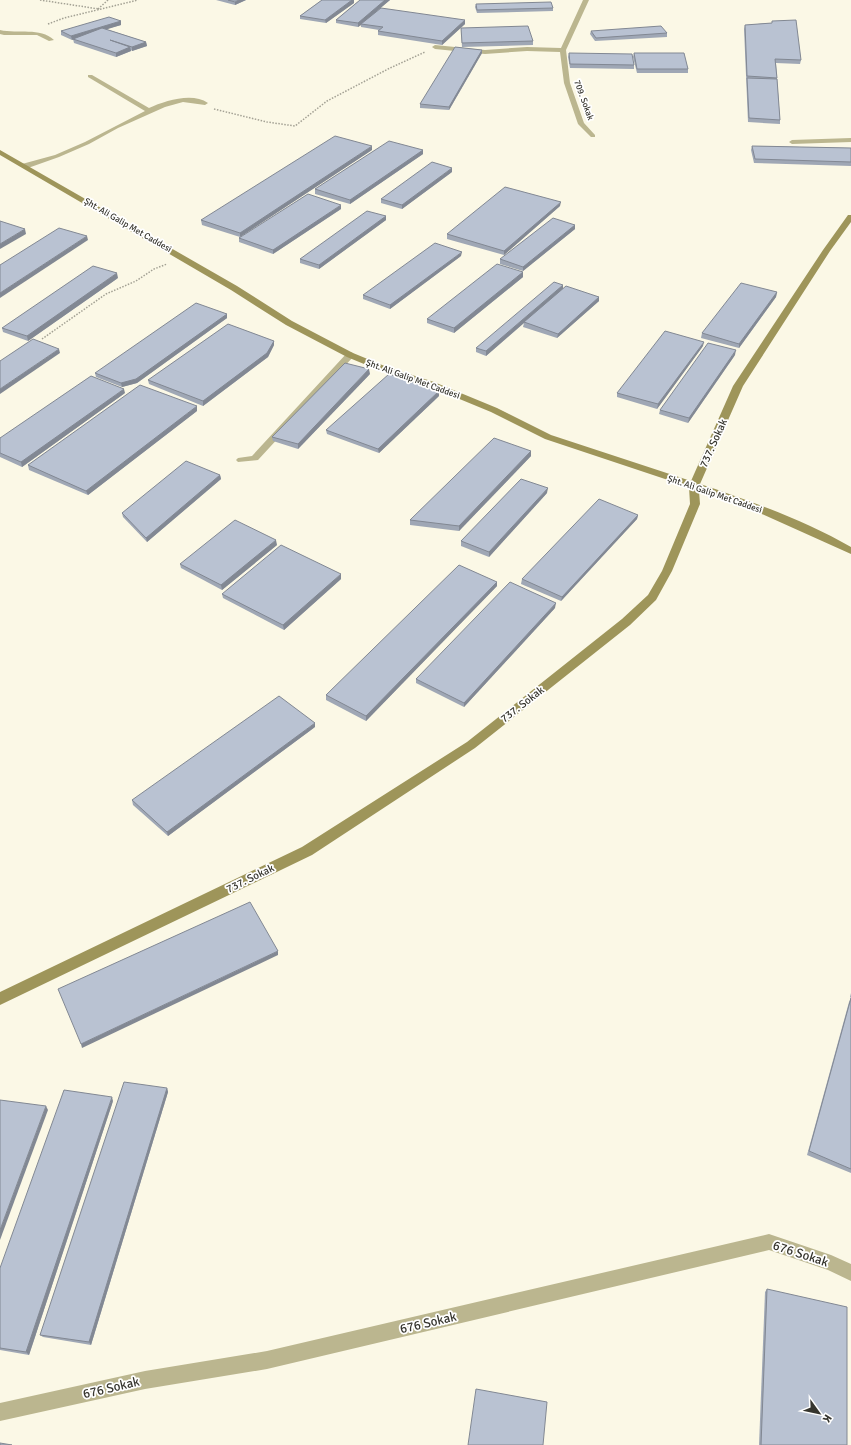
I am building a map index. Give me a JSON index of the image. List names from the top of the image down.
{
  "streets": {
    "street": [
      "709. Sokak",
      "Şht. Ali Galip Met Caddesi",
      "737. Sokak",
      "676 Sokak"
    ]
  },
  "crossings": [
    ["Şht. Ali Galip Met Caddesi", "737. Sokak"]
  ],
  "north": "bottom right"
}
